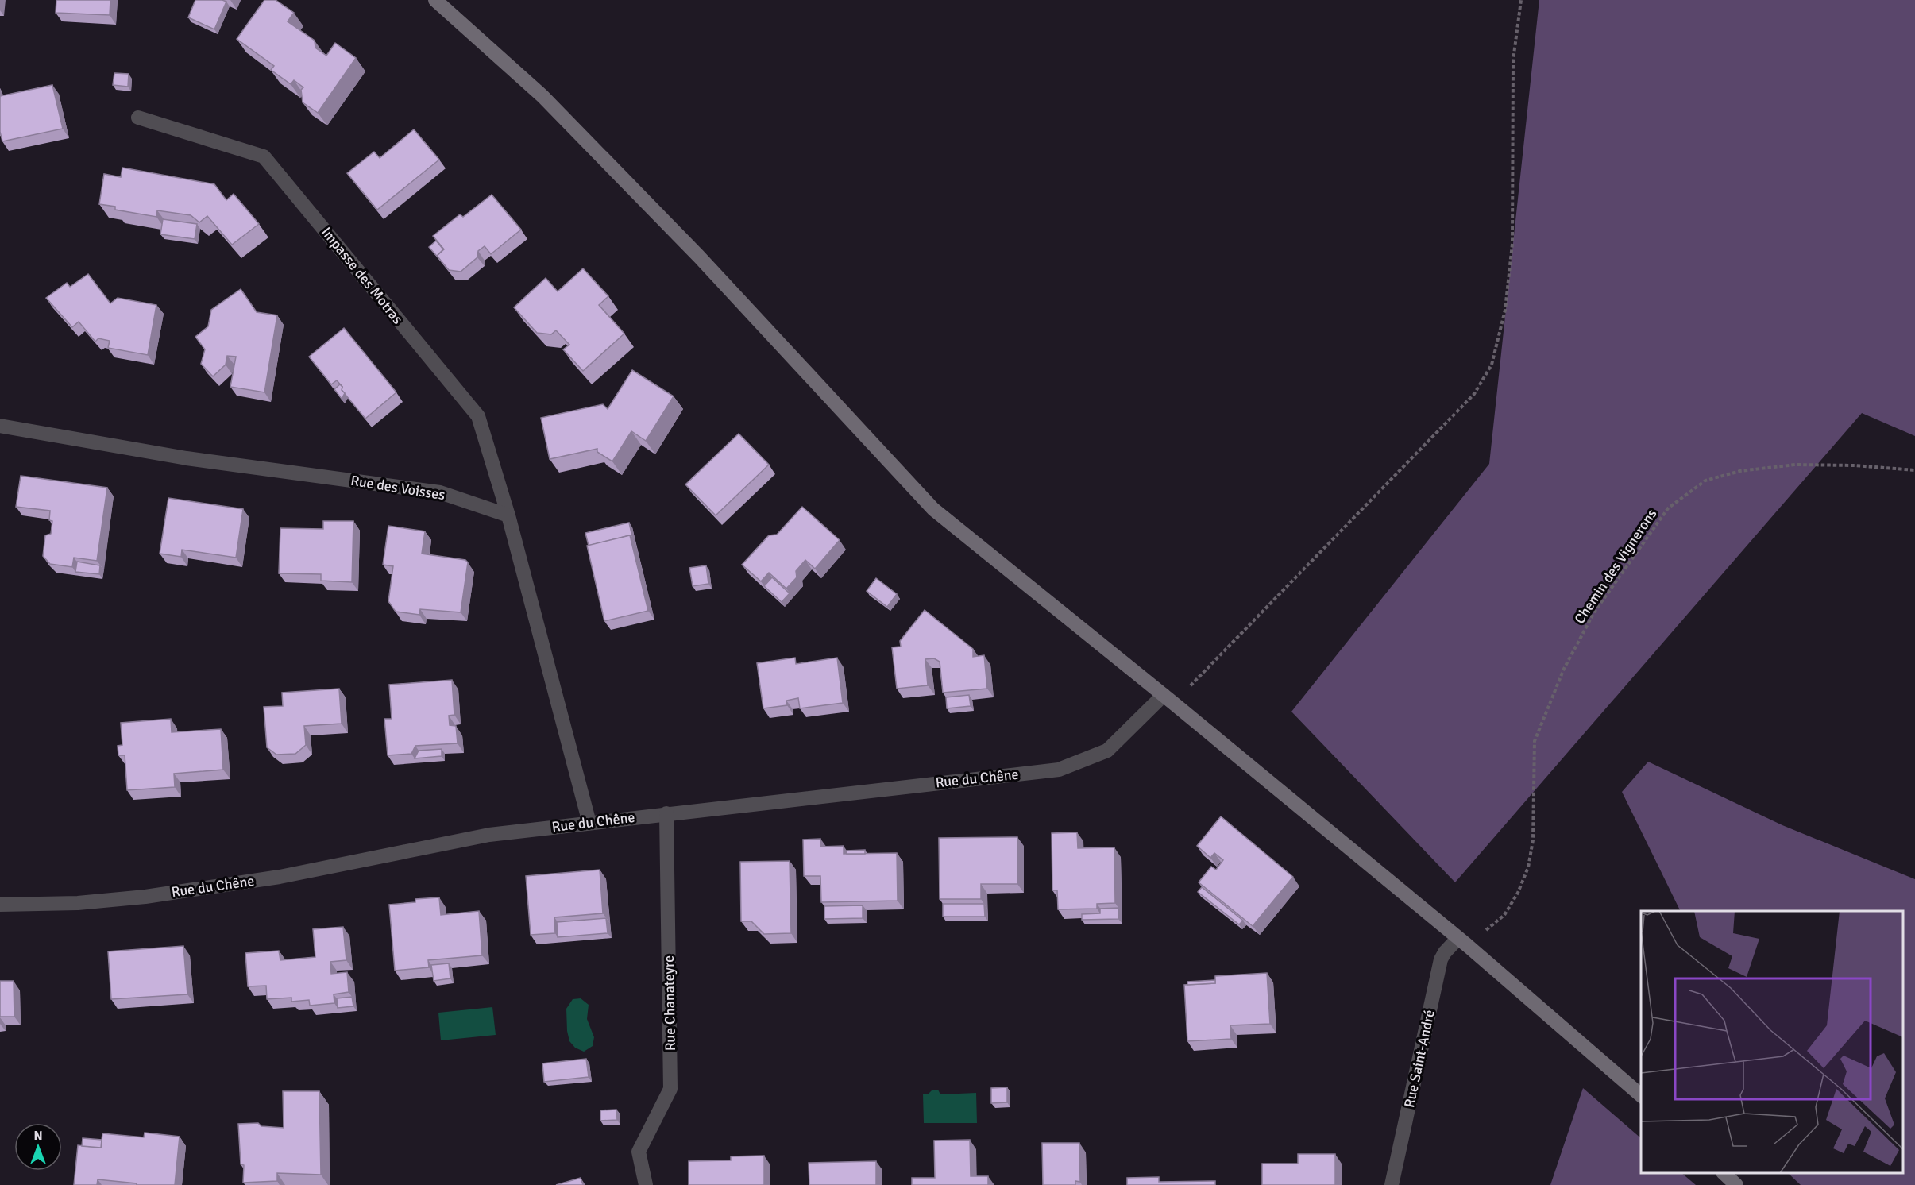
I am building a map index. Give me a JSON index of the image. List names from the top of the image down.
{
  "streets": {
    "street": [
      "Impasse des Motras",
      "Rue des Voisses",
      "Rue du Chêne",
      "Rue Chanateyre",
      "Rue Saint-André"
    ],
    "path": ["Chemin des Vignerons"]
  },
  "crossings": [
    ["Impasse des Motras", "Rue des Voisses"],
    ["Chemin des Vignerons", "Rue Saint-André"],
    ["Rue du Chêne", "Rue Chanateyre"]
  ],
  "north": "top"
}
